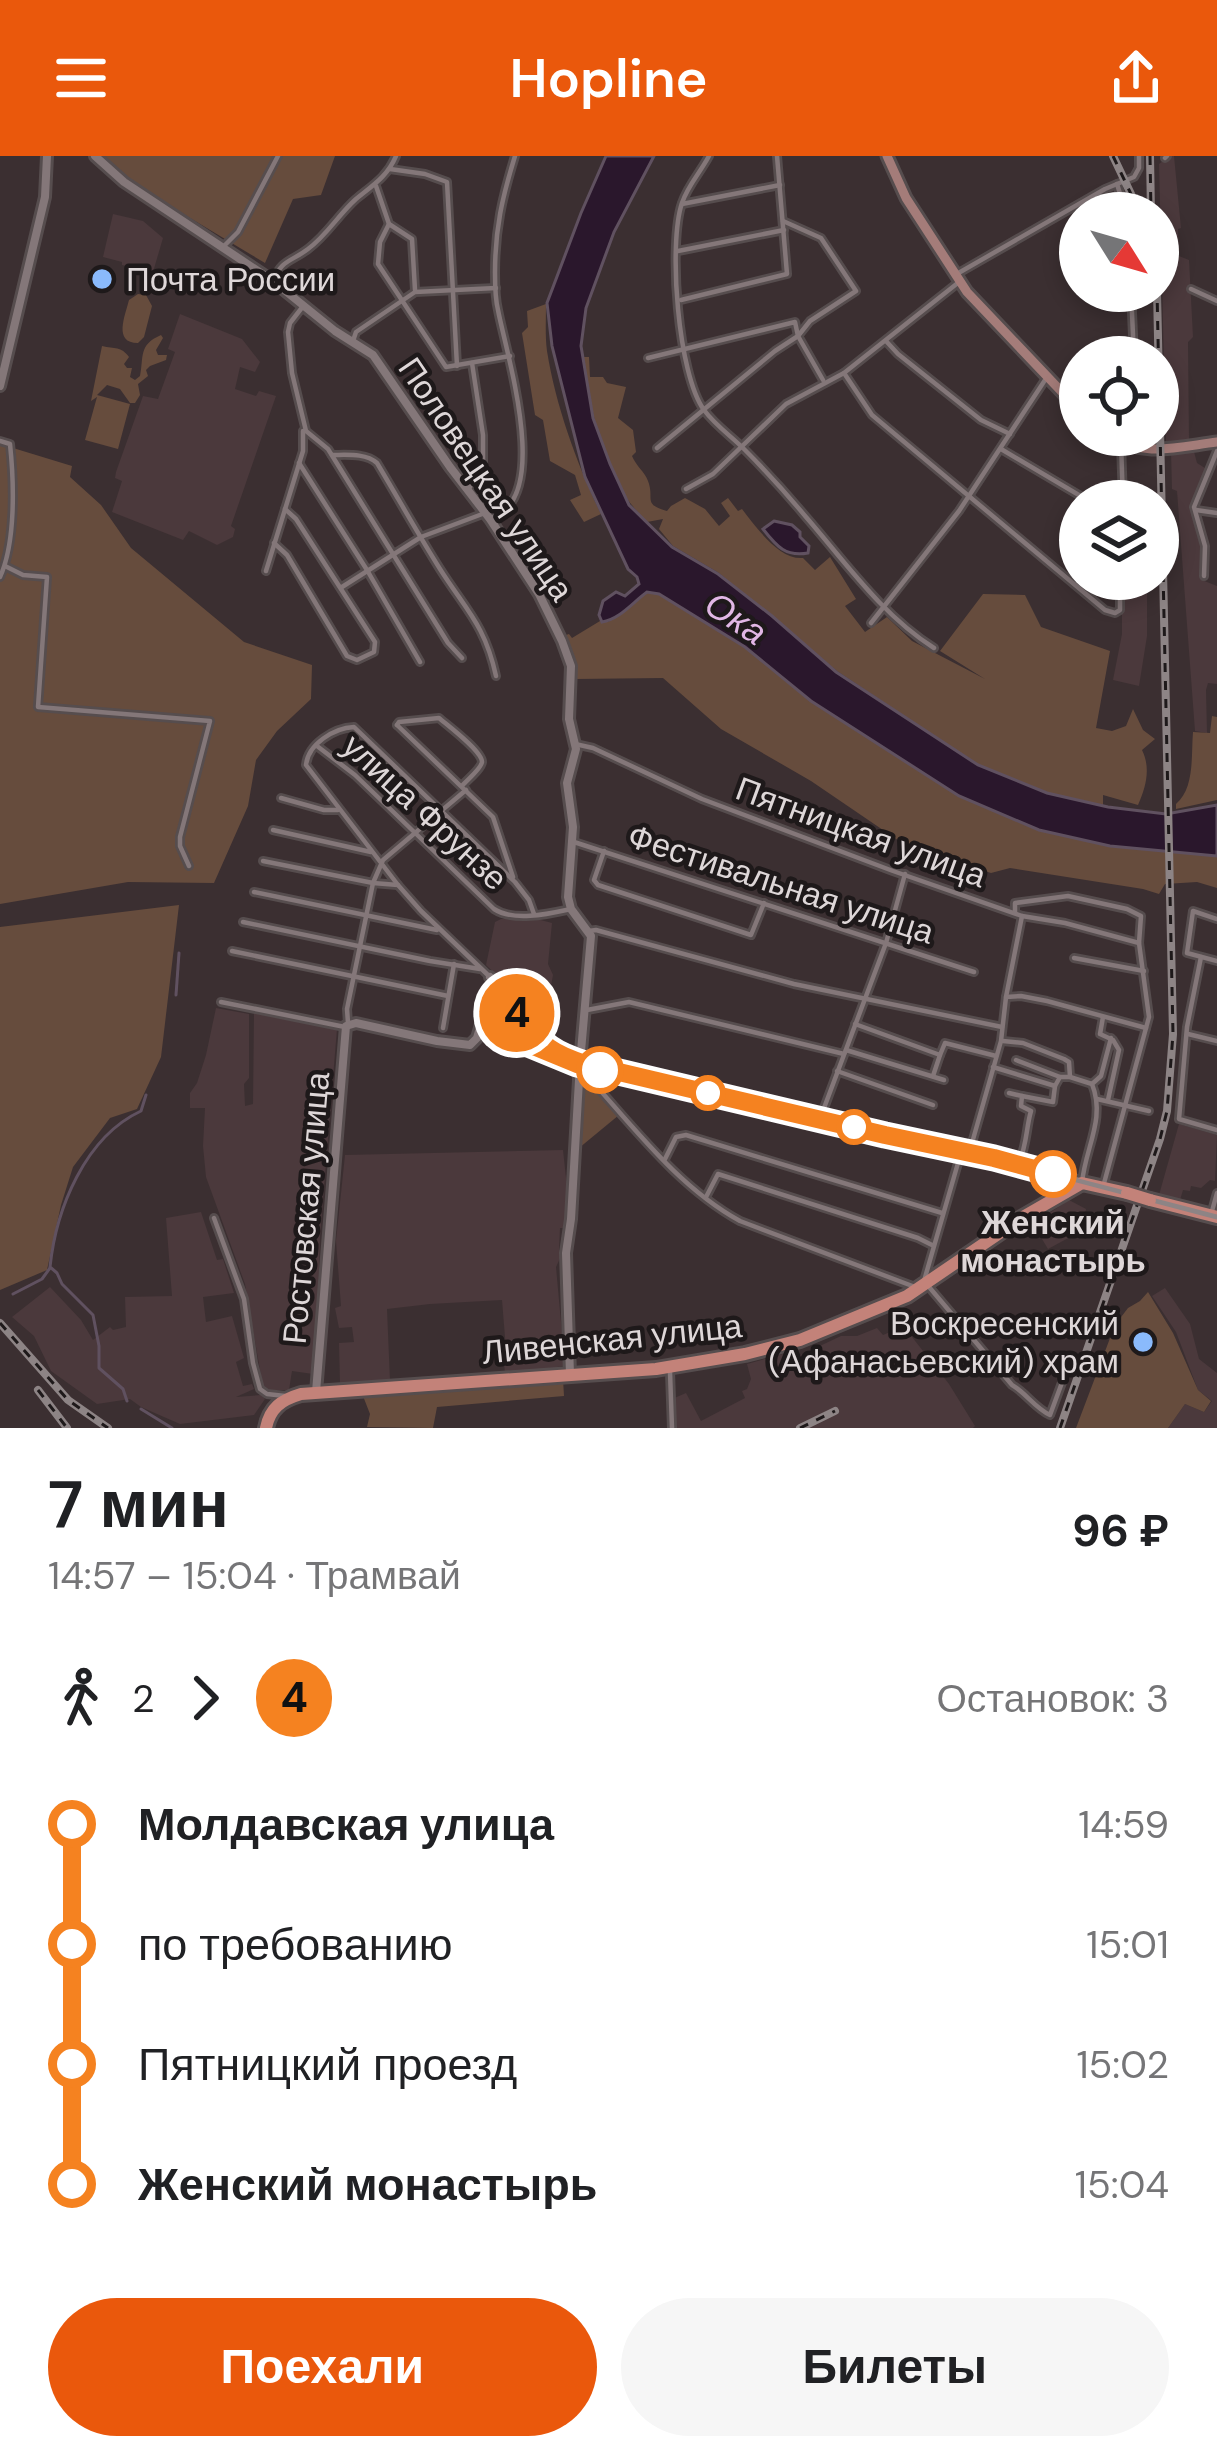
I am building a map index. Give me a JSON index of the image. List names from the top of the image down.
{
  "streets": {
    "main road": ["Ливенская улица"],
    "street": [
      "Половецкая улица",
      "улица Фрунзе",
      "Пятницкая улица",
      "Фестивальная улица",
      "Ростовская улица"
    ]
  },
  "crossings": [
    ["Половецкая улица", "улица Фрунзе"],
    ["Половецкая улица", "Пятницкая улица"],
    ["Половецкая улица", "Фестивальная улица"],
    ["улица Фрунзе", "Ростовская улица"],
    ["Ростовская улица", "Ливенская улица"]
  ],
  "water": ["Ока"],
  "places": ["Почта России", "Женский монастырь", "Воскресенский (Афанасьевский) храм"],
  "lines": ["tram line 4"],
  "north": "bottom right",
  "page": {
    "header": "Hopline",
    "on_map": "4",
    "heading": ["7 мин", "14:57 – 15:04 · Трамвай", "96 ₽"],
    "legs": ["2", "4", "Остановок: 3"],
    "list": [
      {
        "name": "Молдавская улица",
        "value": "14:59"
      },
      {
        "name": "по требованию",
        "value": "15:01"
      },
      {
        "name": "Пятницкий проезд",
        "value": "15:02"
      },
      {
        "name": "Женский монастырь",
        "value": "15:04"
      }
    ],
    "buttons": ["Поехали", "Билеты"]
  }
}
